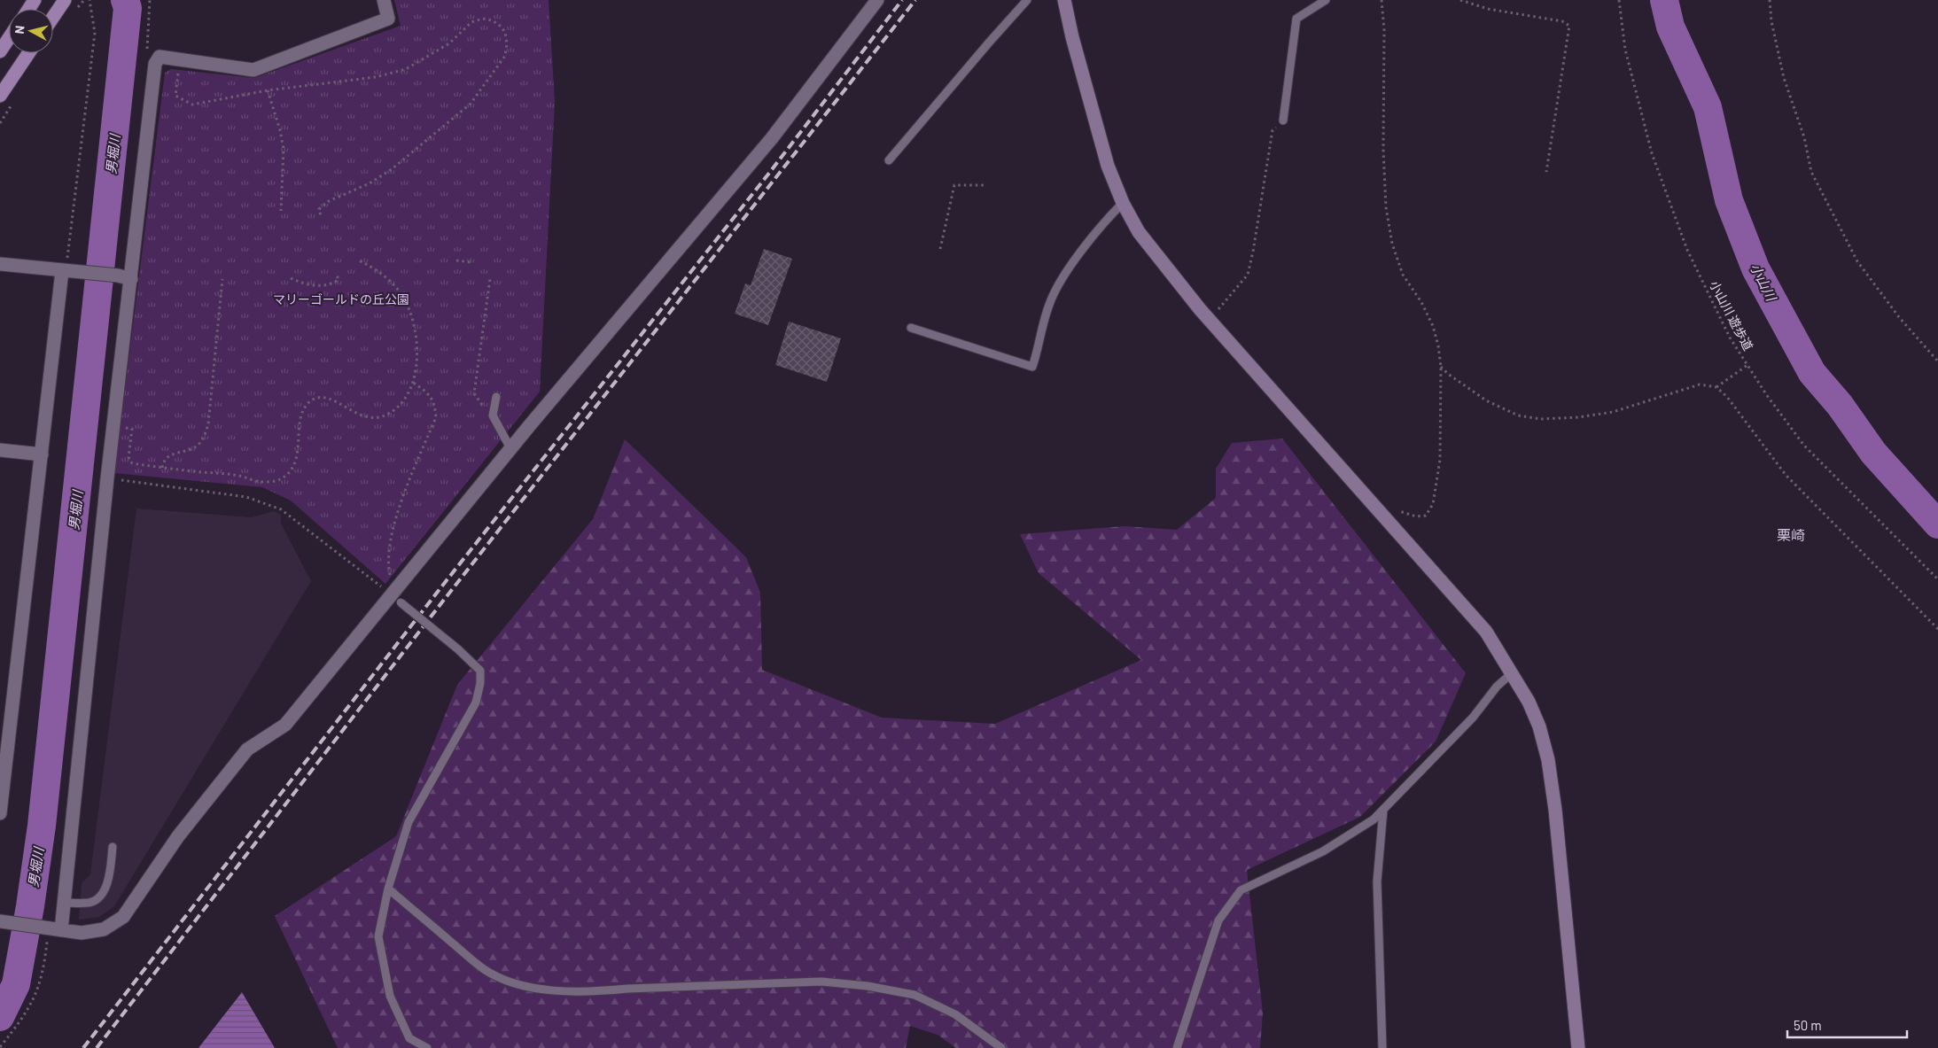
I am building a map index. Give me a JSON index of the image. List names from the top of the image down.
{
  "streets": {
    "path": ["小山川 遊歩道"]
  },
  "districts": ["栗崎"],
  "water": ["男堀川", "小山川"],
  "parks": ["マリーゴールドの丘公園"],
  "scale_bar": "50 m",
  "north": "left"
}
